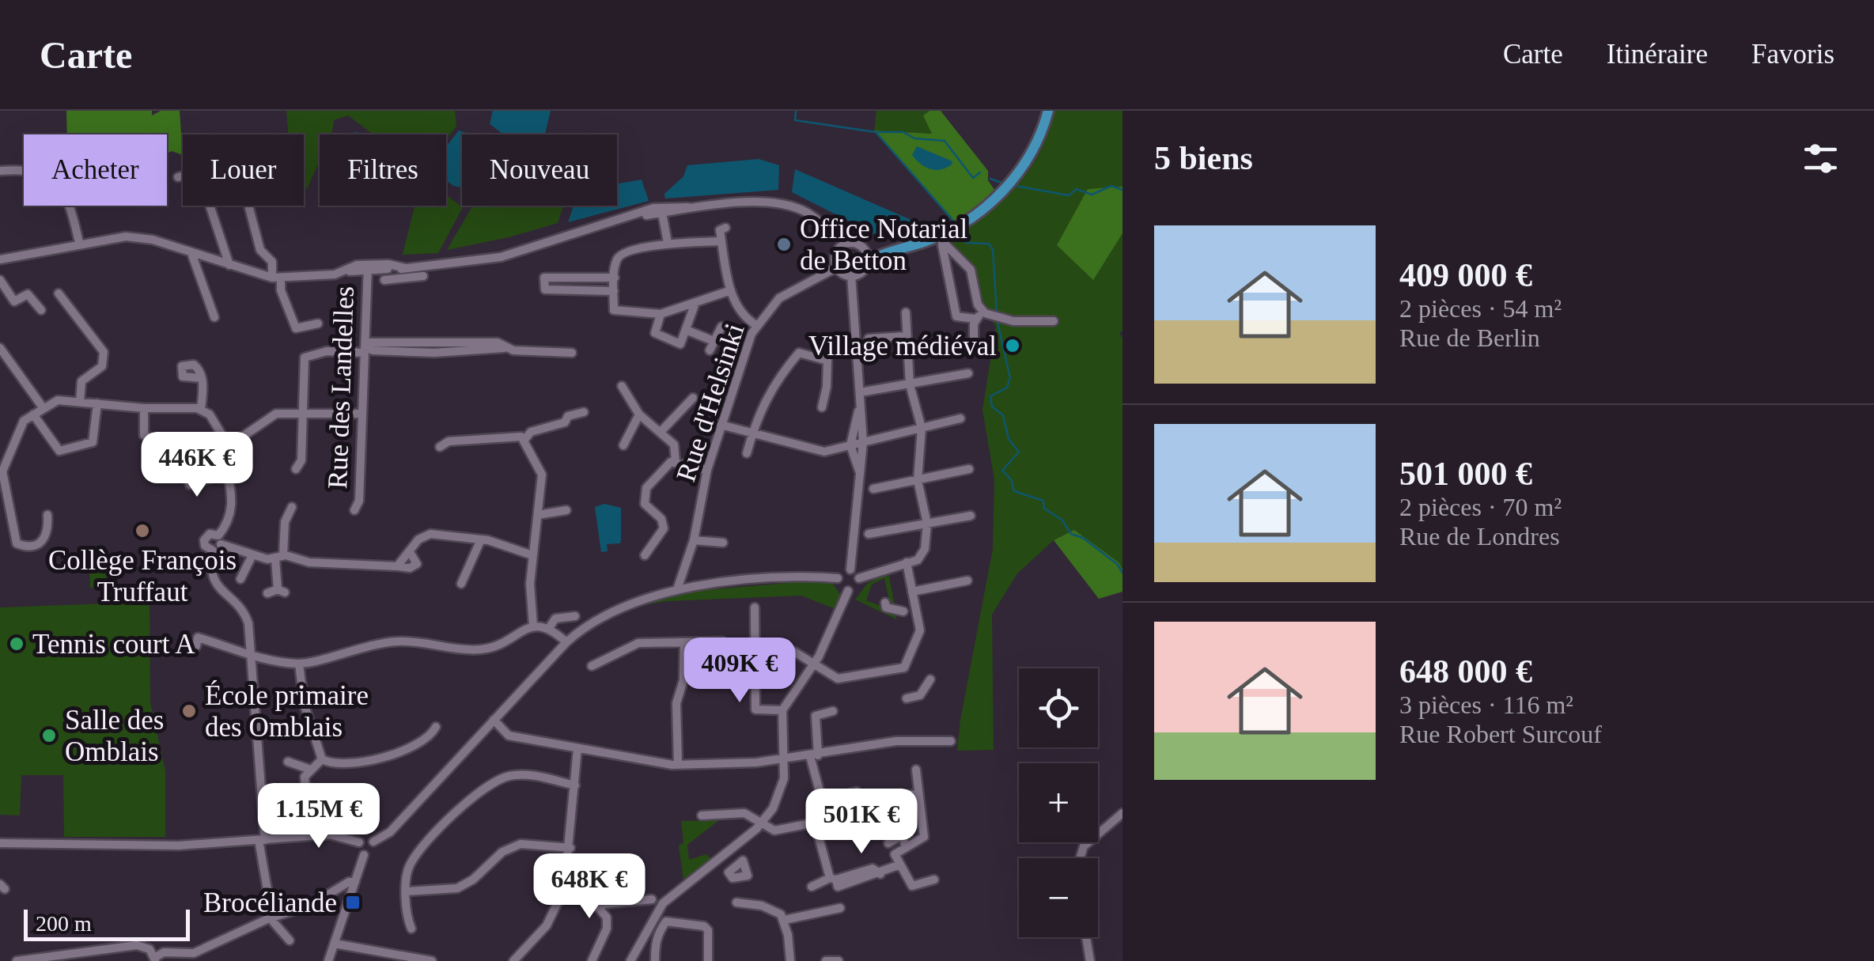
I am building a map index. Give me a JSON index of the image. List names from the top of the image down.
{
  "streets": {
    "street": ["Rue des Landelles", "Rue d'Helsinki"]
  },
  "places": {
    "other": [
      "Office Notarial de Betton",
      "Village médiéval",
      "Collège François Truffaut",
      "Tennis court A",
      "École primaire des Omblais",
      "Salle des Omblais"
    ],
    "transit": ["Brocéliande"]
  },
  "scale_bar": "200 m",
  "page": {
    "header": "Carte",
    "nav": ["Carte", "Itinéraire", "Favoris"],
    "heading": "5 biens",
    "chip": [
      "Acheter",
      "Louer",
      "Filtres",
      "Nouveau"
    ],
    "list": [
      {
        "name": "409 000 €",
        "note": "2 pièces · 54 m² · Rue de Berlin"
      },
      {
        "name": "501 000 €",
        "note": "2 pièces · 70 m² · Rue de Londres"
      },
      {
        "name": "648 000 €",
        "note": "3 pièces · 116 m² · Rue Robert Surcouf"
      }
    ],
    "price": [
      "446K €",
      "409K €",
      "1.15M €",
      "501K €",
      "648K €"
    ],
    "map_buttons": ["+", "−"],
    "scale": "200 m"
  }
}
